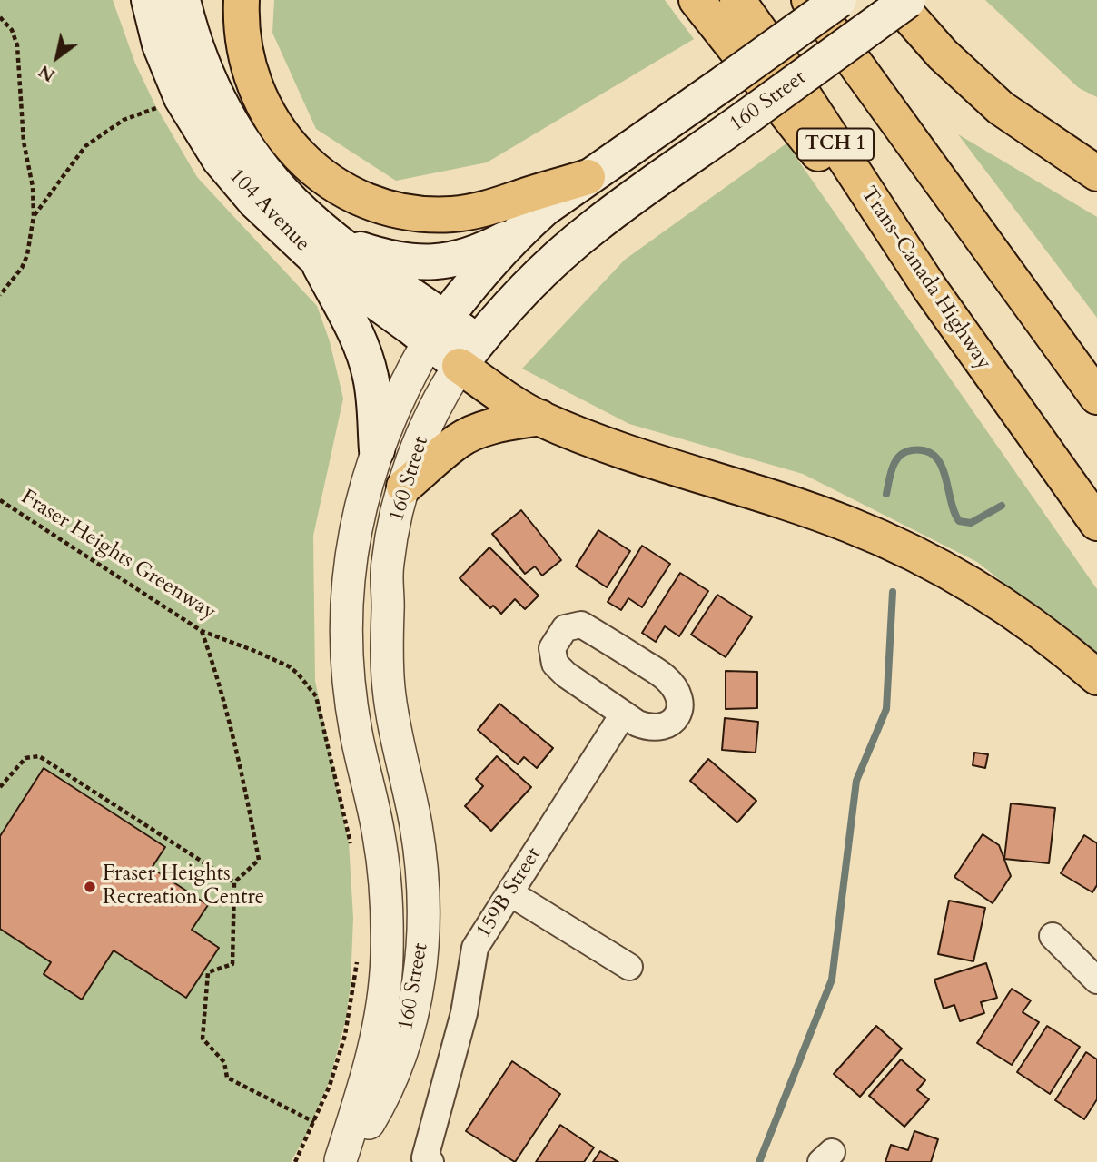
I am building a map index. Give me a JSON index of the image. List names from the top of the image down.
{
  "streets": {
    "highway": ["TCH 1", "Trans-Canada Highway"],
    "main road": ["160 Street", "104 Avenue"],
    "street": ["159B Street"],
    "path": ["Fraser Heights Greenway"]
  },
  "crossings": [
    ["160 Street", "104 Avenue"]
  ],
  "places": ["Fraser Heights Recreation Centre"],
  "north": "bottom left"
}
